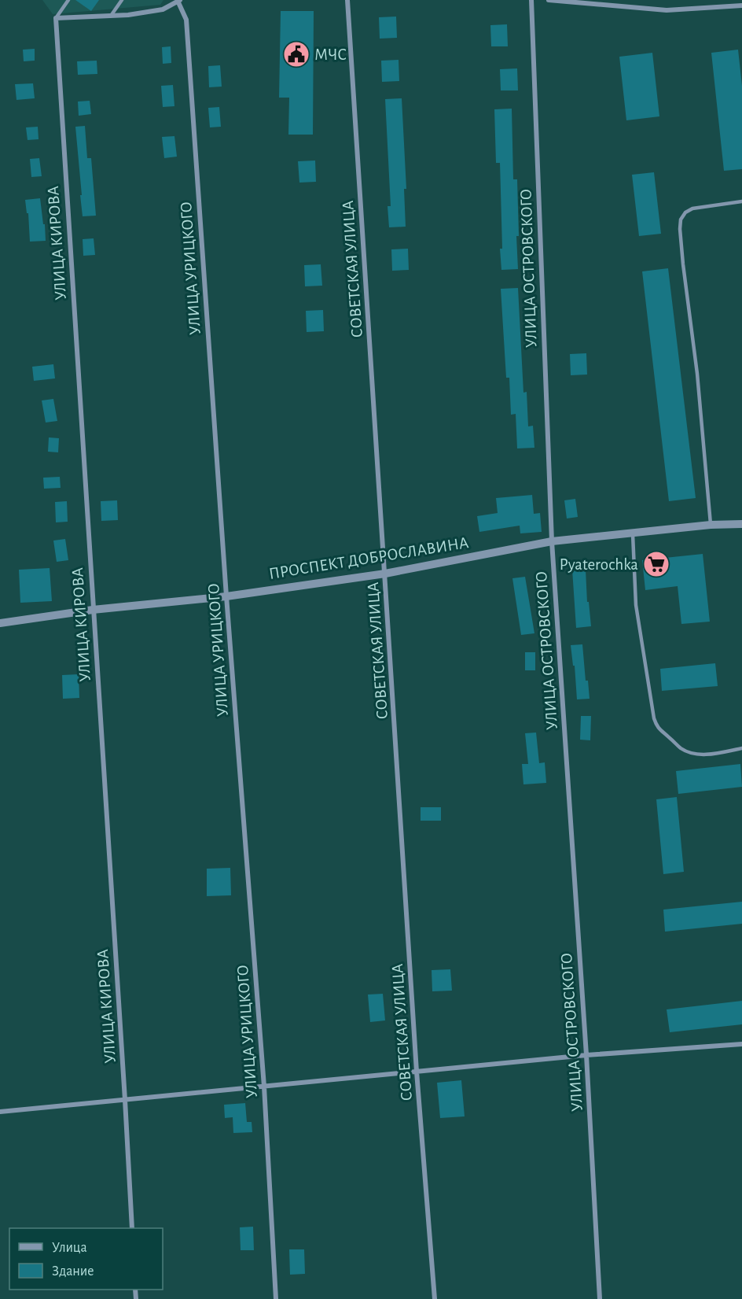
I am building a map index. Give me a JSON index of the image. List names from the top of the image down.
{
  "streets": {
    "street": [
      "УЛИЦА КИРОВА",
      "УЛИЦА УРИЦКОГО",
      "УЛИЦА ОСТРОВСКОГО",
      "СОВЕТСКАЯ УЛИЦА",
      "ПРОСПЕКТ ДОБРОСЛАВИНА"
    ]
  },
  "crossings": [
    ["УЛИЦА КИРОВА", "ПРОСПЕКТ ДОБРОСЛАВИНА"],
    ["УЛИЦА УРИЦКОГО", "ПРОСПЕКТ ДОБРОСЛАВИНА"],
    ["УЛИЦА ОСТРОВСКОГО", "ПРОСПЕКТ ДОБРОСЛАВИНА"],
    ["СОВЕТСКАЯ УЛИЦА", "ПРОСПЕКТ ДОБРОСЛАВИНА"]
  ],
  "places": {
    "public building": ["МЧС"],
    "supermarket": ["Pyaterochka"]
  },
  "legend": ["Улица", "Здание"]
}
